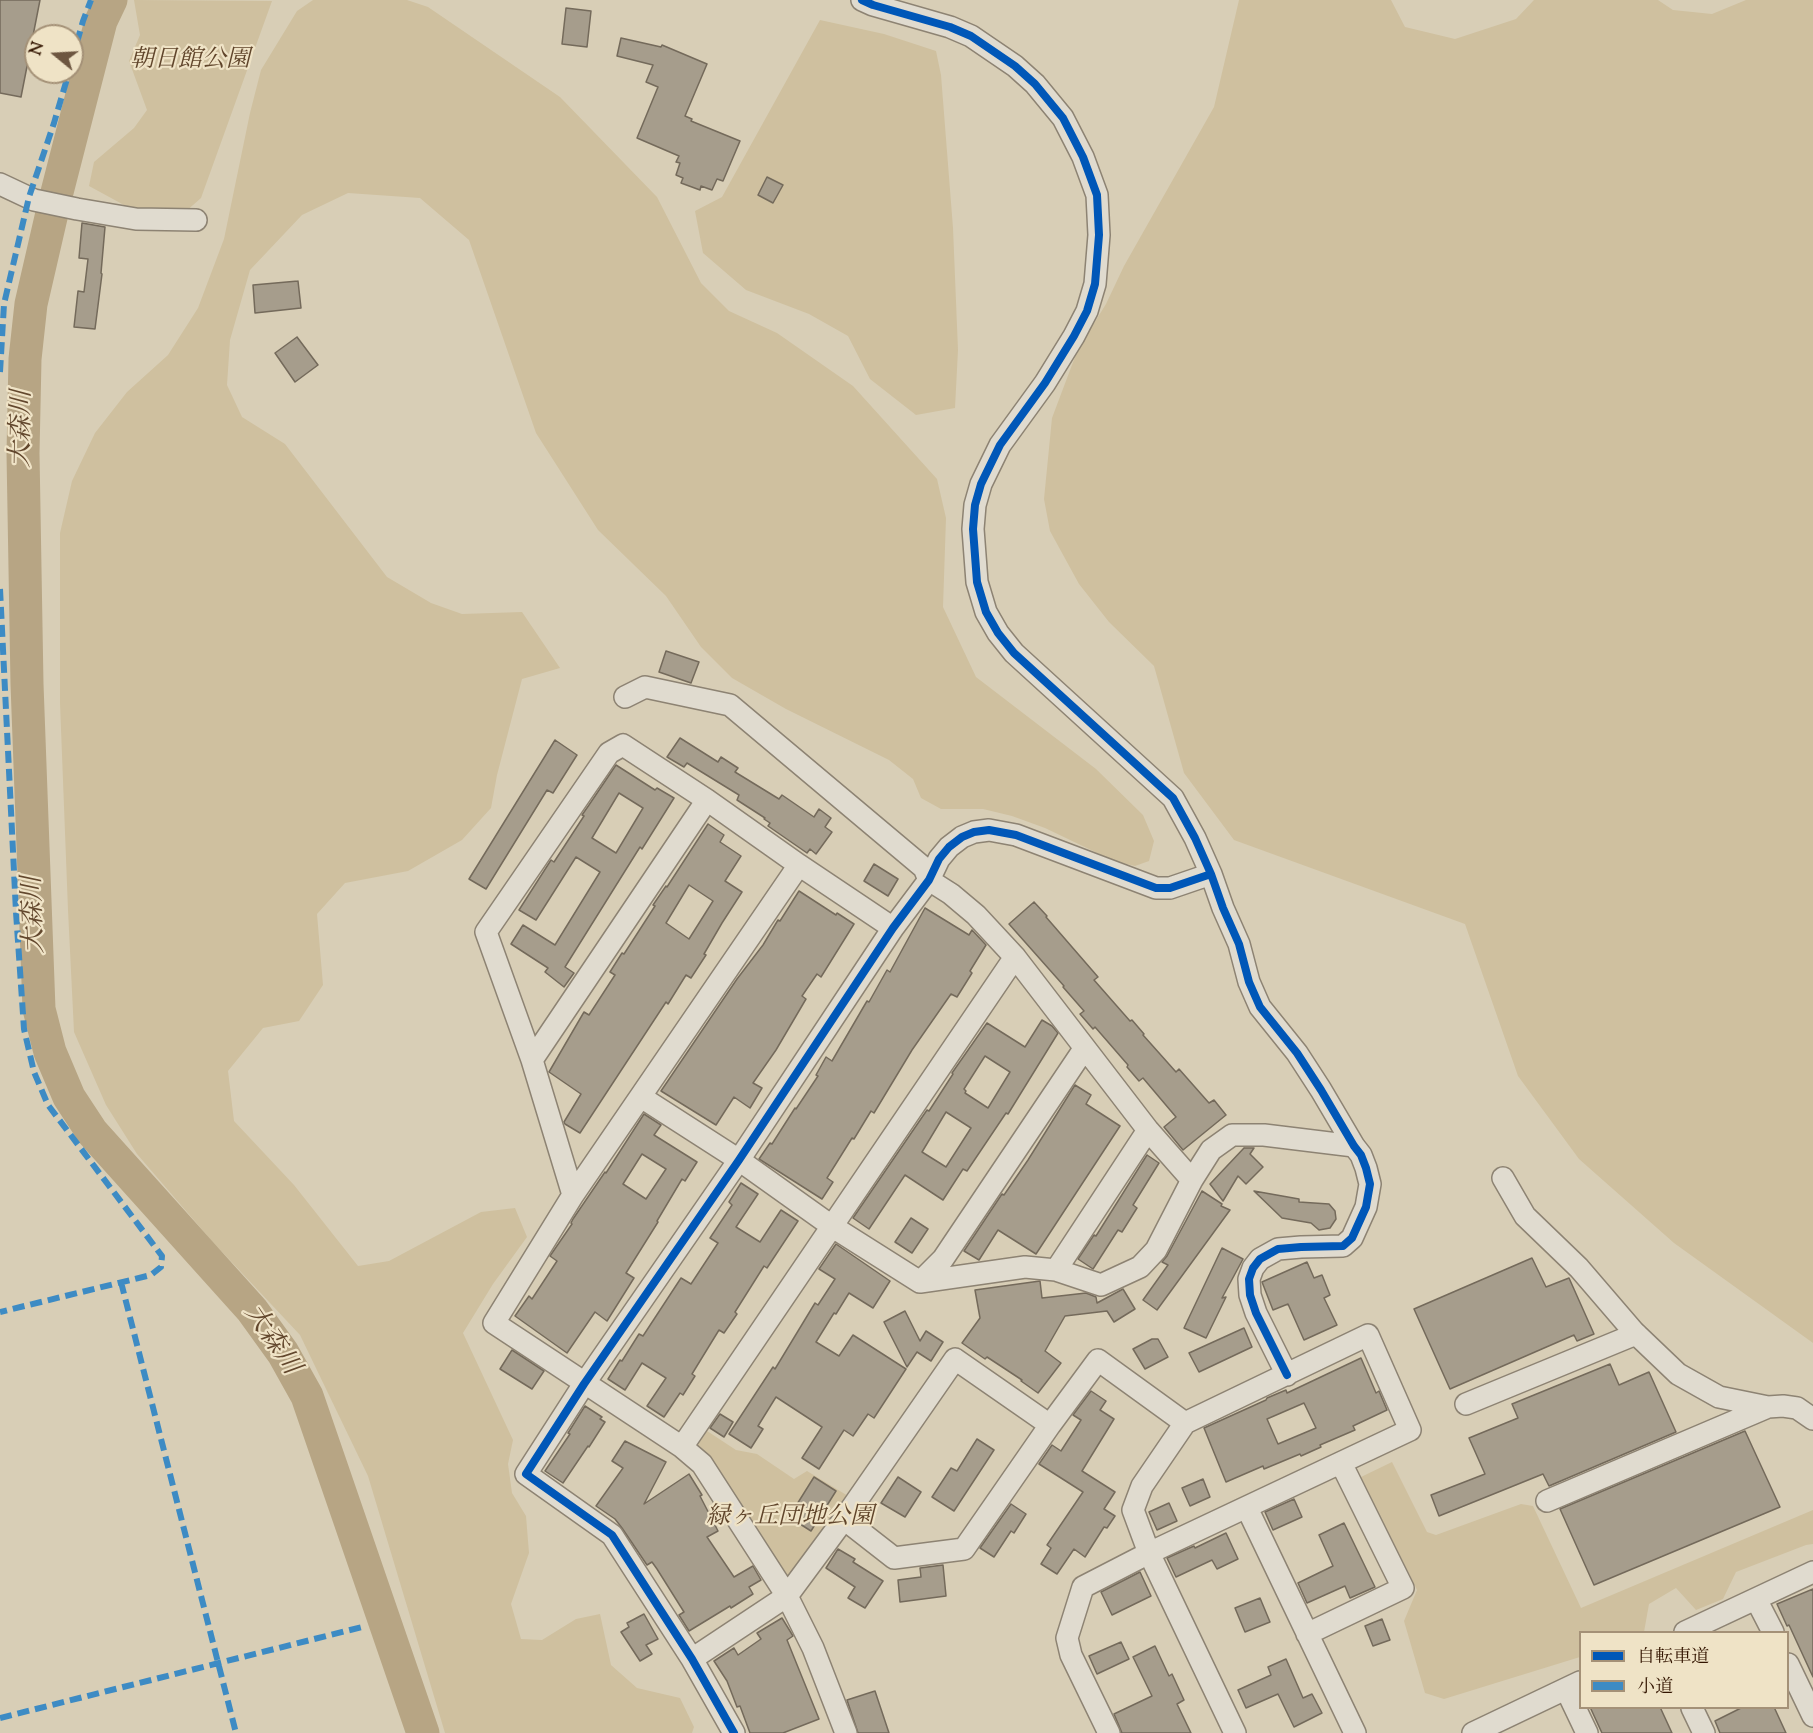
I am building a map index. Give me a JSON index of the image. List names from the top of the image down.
{
  "water": ["大森川"],
  "parks": ["朝日館公園", "緑ヶ丘団地公園"],
  "legend": ["自転車道", "小道"],
  "north": "left"
}
